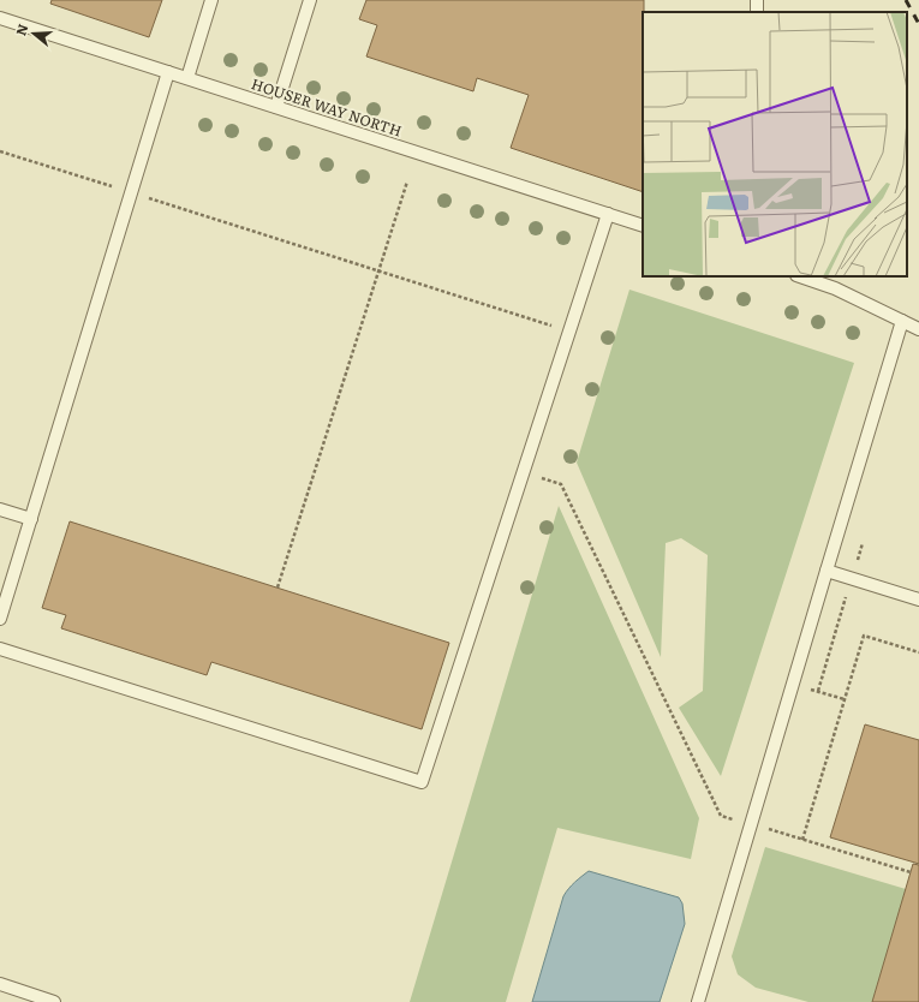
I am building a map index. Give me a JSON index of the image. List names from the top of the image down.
{
  "streets": {
    "lane": ["HOUSER WAY NORTH"]
  },
  "north": "left"
}
